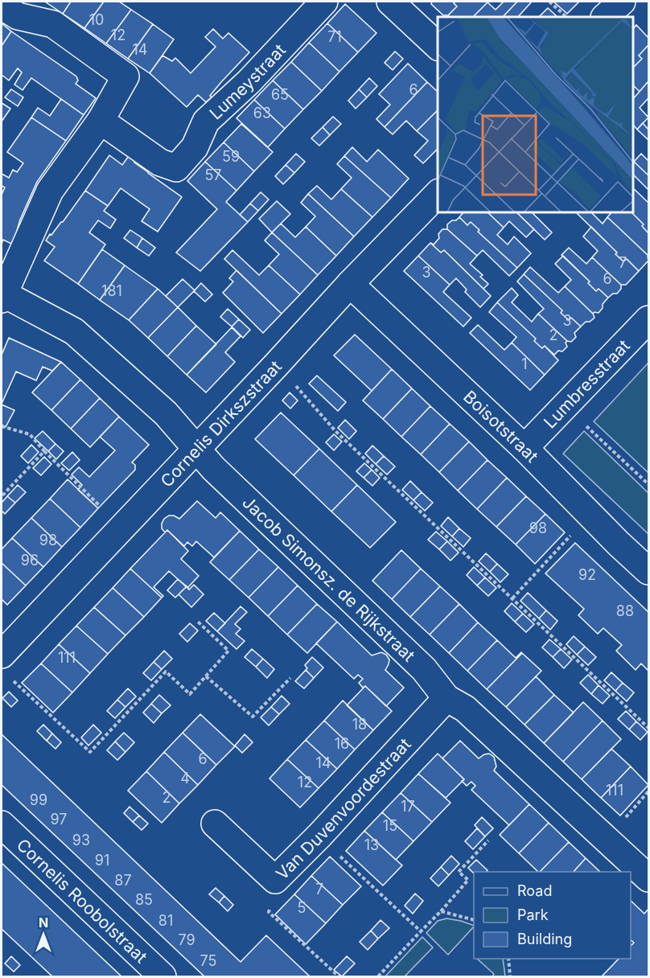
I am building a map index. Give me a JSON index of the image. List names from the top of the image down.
{
  "streets": {
    "street": [
      "Lumeystraat",
      "Lumbresstraat",
      "Cornelis Dirkszstraat",
      "Boisotstraat",
      "Jacob Simonsz. de Rijkstraat",
      "Van Duvenvoordestraat",
      "Cornelis Roobolstraat"
    ]
  },
  "crossings": [
    ["Lumbresstraat", "Boisotstraat"],
    ["Cornelis Dirkszstraat", "Boisotstraat"],
    ["Cornelis Dirkszstraat", "Jacob Simonsz. de Rijkstraat"],
    ["Jacob Simonsz. de Rijkstraat", "Van Duvenvoordestraat"]
  ],
  "house_numbers": [
    "10",
    "12",
    "71",
    "14",
    "6",
    "65",
    "63",
    "59",
    "57",
    "7",
    "3",
    "6",
    "181",
    "3",
    "2",
    "1",
    "98",
    "98",
    "96",
    "92",
    "88",
    "111",
    "18",
    "16",
    "6",
    "14",
    "4",
    "12",
    "111",
    "2",
    "99",
    "17",
    "97",
    "15",
    "93",
    "13",
    "91",
    "87",
    "7",
    "85",
    "5",
    "81",
    "79",
    "75"
  ],
  "legend": ["Road", "Park", "Building"],
  "north": "top"
}
